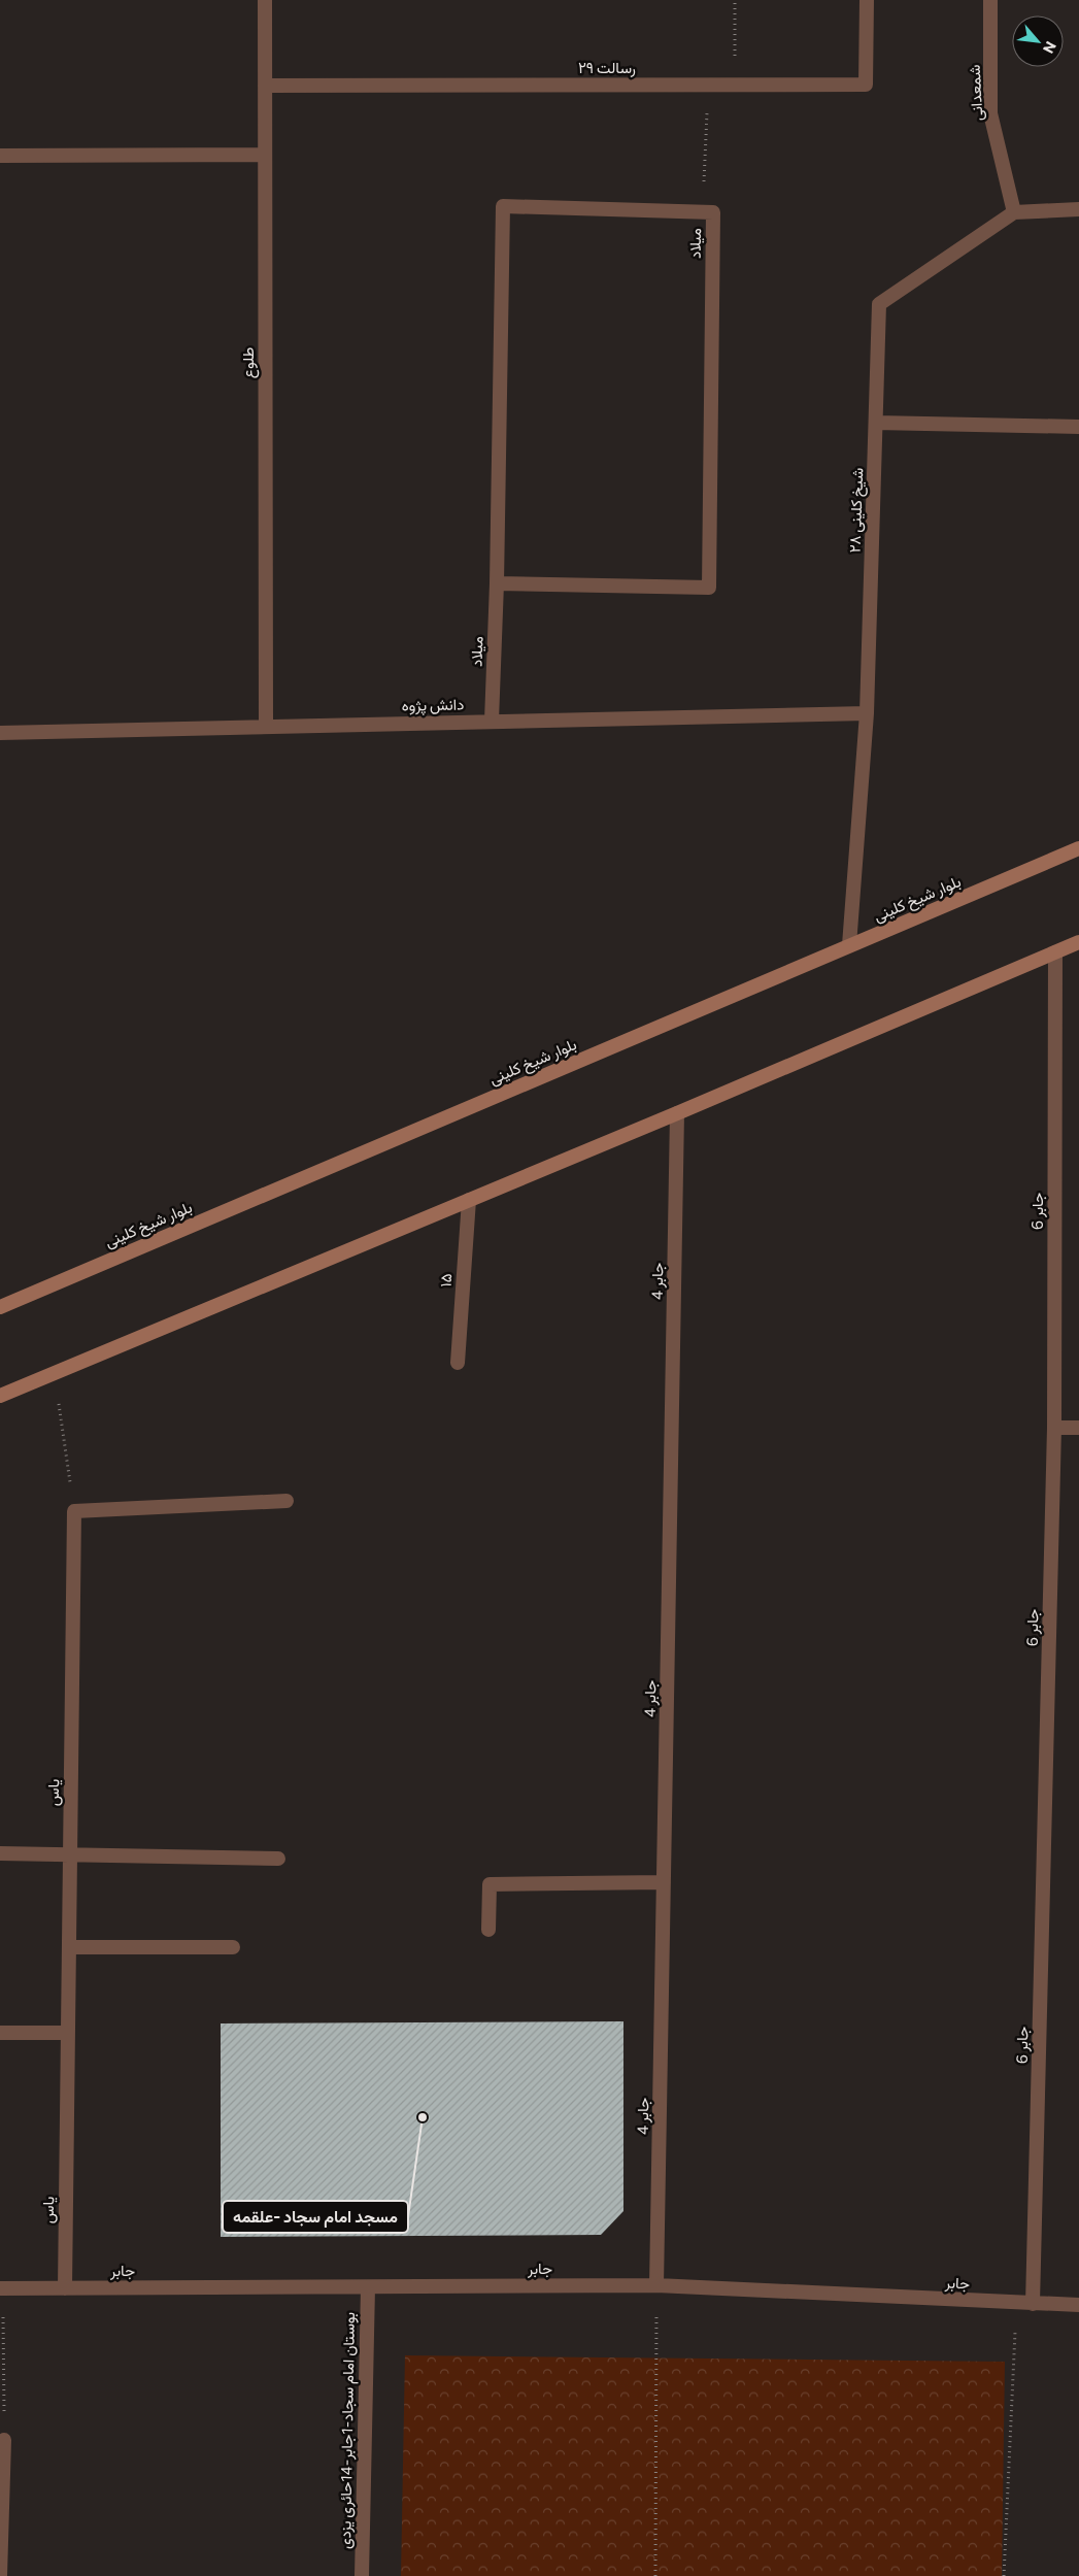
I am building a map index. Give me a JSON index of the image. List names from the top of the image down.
{
  "streets": {
    "main road": ["بلوار شیخ کلینی"],
    "street": [
      "رسالت ۲۹",
      "شمعدانی",
      "میلاد",
      "طلوع",
      "شیخ کلینی ۲۸",
      "دانش پژوه",
      "جابر 6",
      "۱۵",
      "جابر 4",
      "یاس",
      "جابر",
      "بوستان امام سجاد-1جابر-14حائری یزدی"
    ]
  },
  "crossings": [
    ["رسالت ۲۹", "طلوع"],
    ["شمعدانی", "شیخ کلینی ۲۸"],
    ["میلاد", "دانش پژوه"],
    ["طلوع", "دانش پژوه"],
    ["شیخ کلینی ۲۸", "دانش پژوه"],
    ["شیخ کلینی ۲۸", "بلوار شیخ کلینی"],
    ["جابر 6", "جابر"],
    ["جابر 4", "جابر"],
    ["یاس", "جابر"],
    ["جابر", "بوستان امام سجاد-1جابر-14حائری یزدی"]
  ],
  "places": ["مسجد امام سجاد -علقمه"],
  "north": "bottom right"
}
